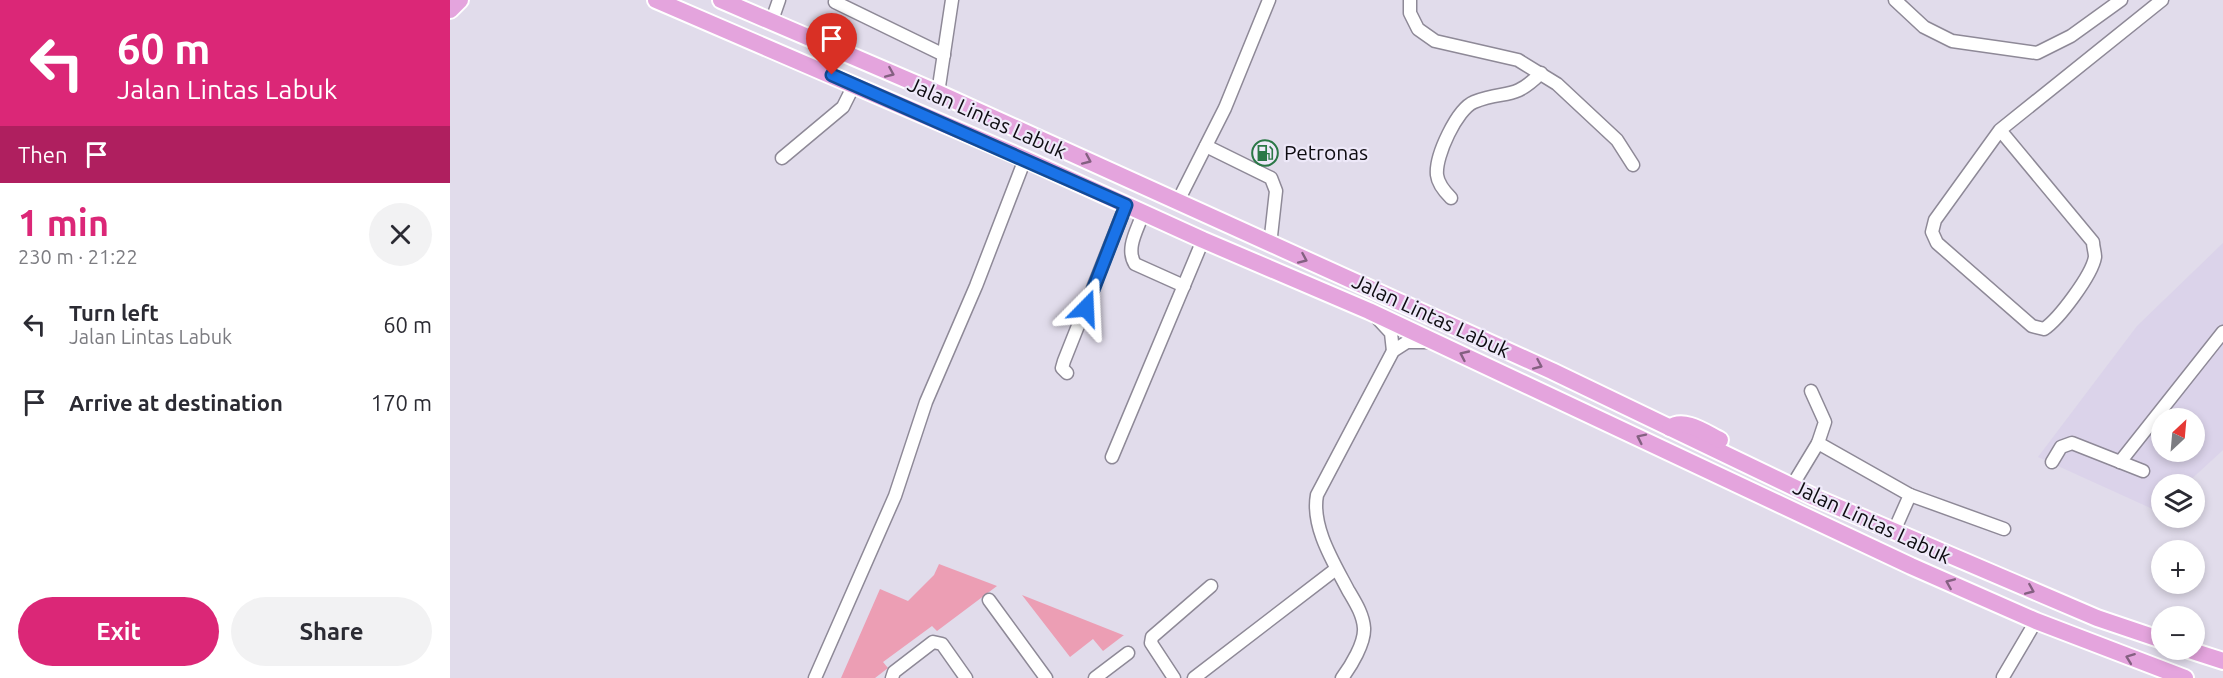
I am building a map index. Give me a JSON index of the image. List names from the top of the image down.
{
  "streets": {
    "main road": ["Jalan Lintas Labuk"]
  },
  "places": {
    "fuel station": ["Petronas"]
  },
  "north": "top right",
  "page": {
    "turn": ["60 m", "Jalan Lintas Labuk"],
    "then": "Then",
    "heading": ["1 min", "230 m · 21:22"],
    "list": [
      {
        "name": "Turn left",
        "note": "Jalan Lintas Labuk",
        "value": "60 m"
      },
      {
        "name": "Arrive at destination",
        "value": "170 m"
      }
    ],
    "map_buttons": ["+", "−"],
    "buttons": ["Exit", "Share"]
  }
}
